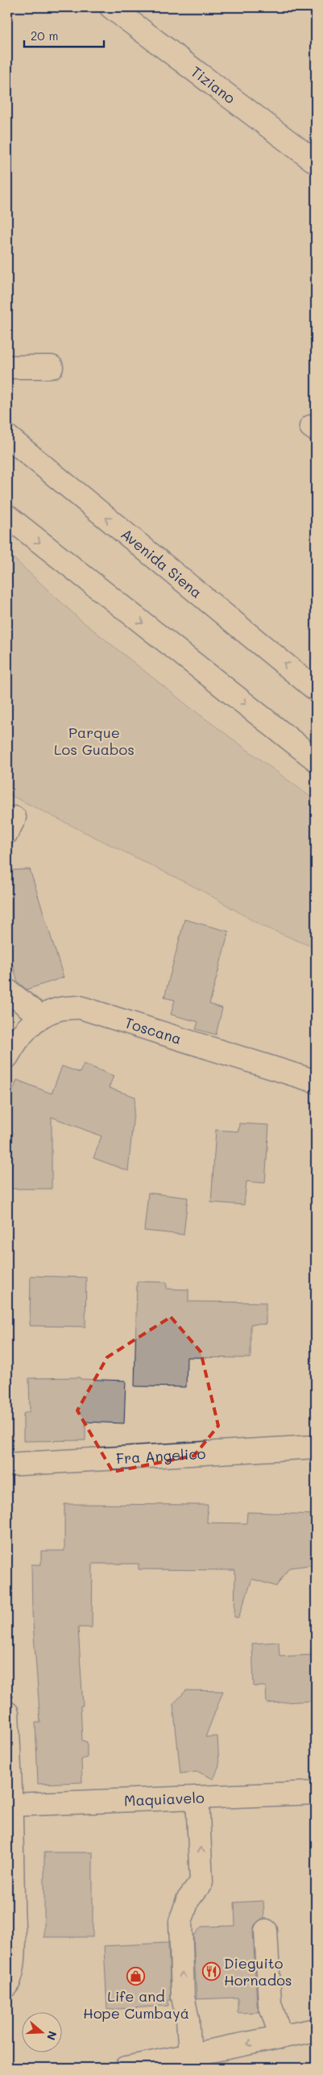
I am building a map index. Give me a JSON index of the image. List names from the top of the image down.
{
  "streets": {
    "street": [
      "Tiziano",
      "Avenida Siena",
      "Toscana",
      "Fra Angelico",
      "Maquiavelo"
    ]
  },
  "parks": ["Parque Los Guabos"],
  "places": {
    "restaurant": ["Dieguito Hornados"],
    "shop": ["Life and Hope Cumbayá"]
  },
  "scale_bar": "20 m",
  "north": "right"
}
